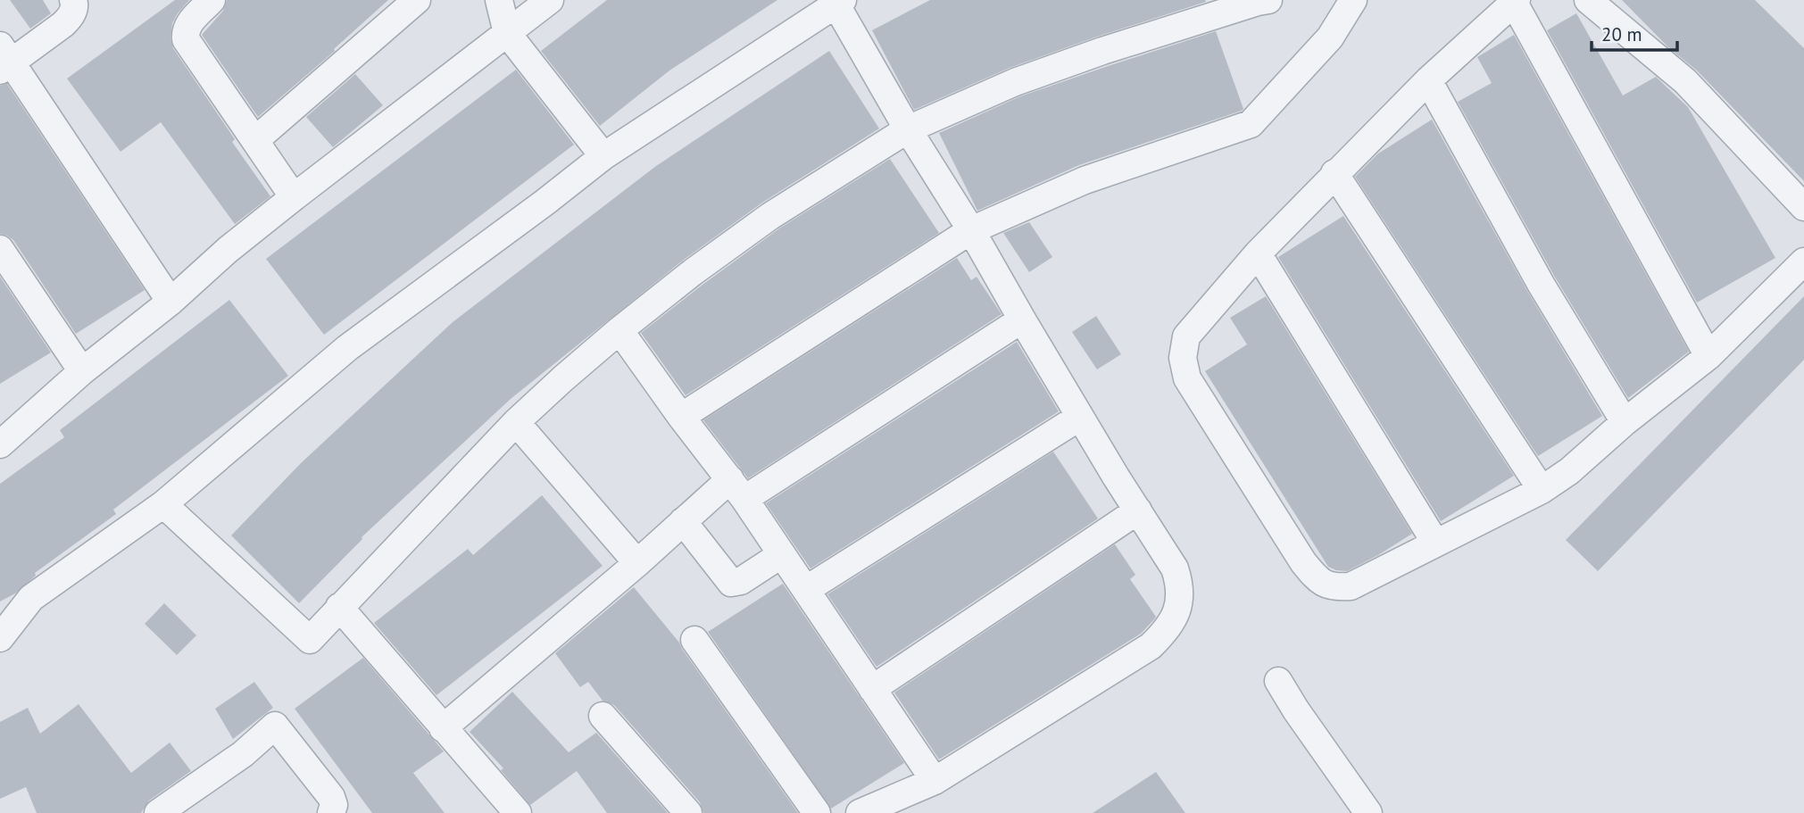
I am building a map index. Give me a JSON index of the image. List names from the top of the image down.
{
  "scale_bar": "20 m"
}
